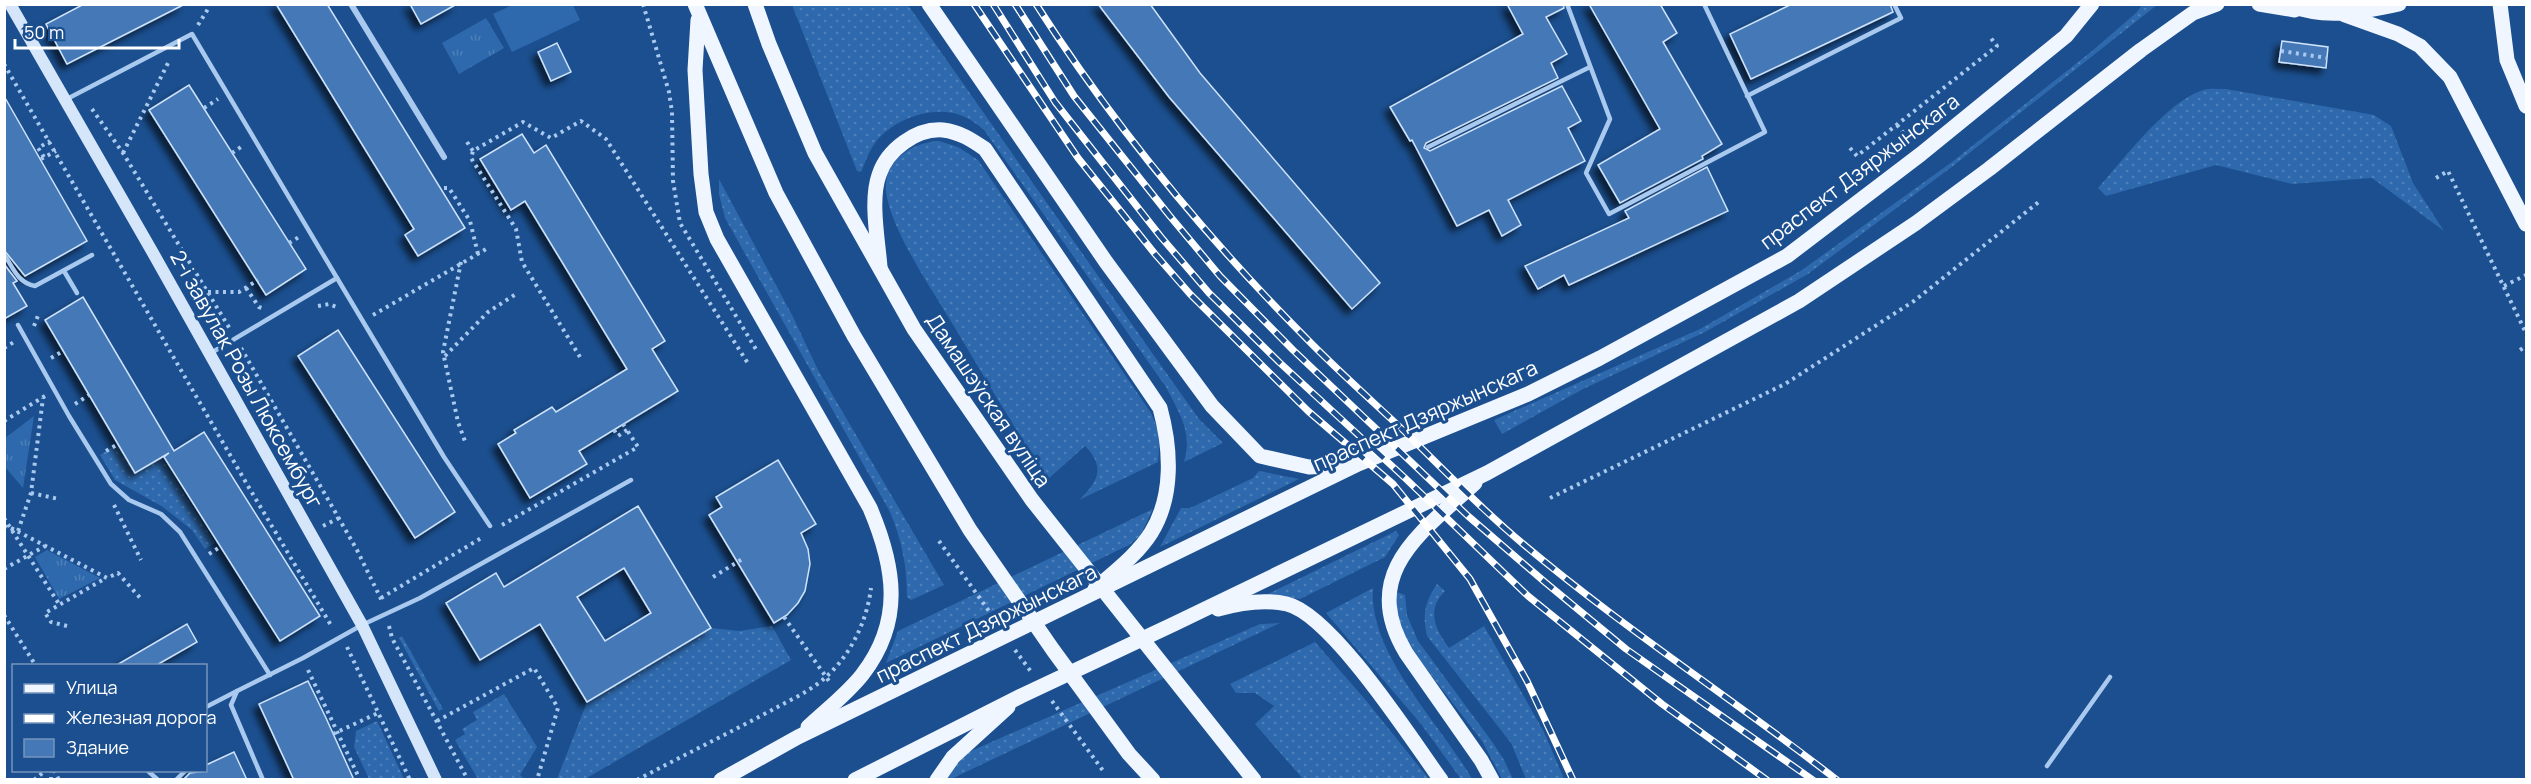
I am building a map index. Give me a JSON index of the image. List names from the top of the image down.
{
  "streets": {
    "main road": ["праспект Дзяржынскага", "2-і завулак Розы Люксембург", "Дамашэўская вуліца"]
  },
  "legend": ["Улица", "Железная дорога", "Здание"],
  "scale_bar": "50 m"
}
